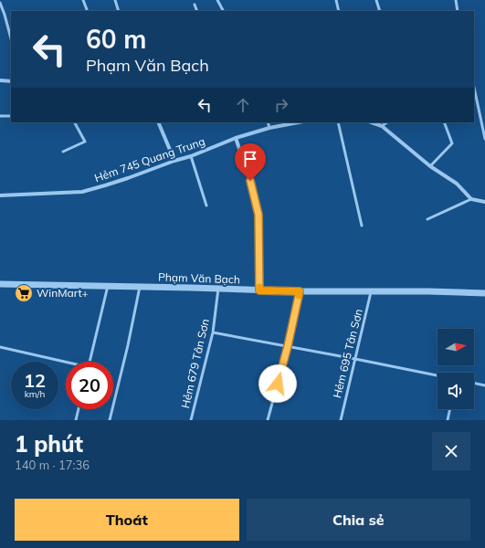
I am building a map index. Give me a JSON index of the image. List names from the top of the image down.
{
  "streets": {
    "street": ["Hẻm 745 Quang Trung", "Phạm Văn Bạch"],
    "lane": ["Hẻm 695 Tân Sơn", "Hẻm 679 Tân Sơn"]
  },
  "crossings": [
    ["Phạm Văn Bạch", "Hẻm 695 Tân Sơn"],
    ["Phạm Văn Bạch", "Hẻm 679 Tân Sơn"]
  ],
  "places": {
    "supermarket": ["WinMart+"]
  },
  "north": "right",
  "page": {
    "turn": ["60 m", "Phạm Văn Bạch"],
    "speed": "12 km/h",
    "limit": "20",
    "heading": ["1 phút", "140 m · 17:36"],
    "buttons": ["Thoát", "Chia sẻ"]
  }
}
